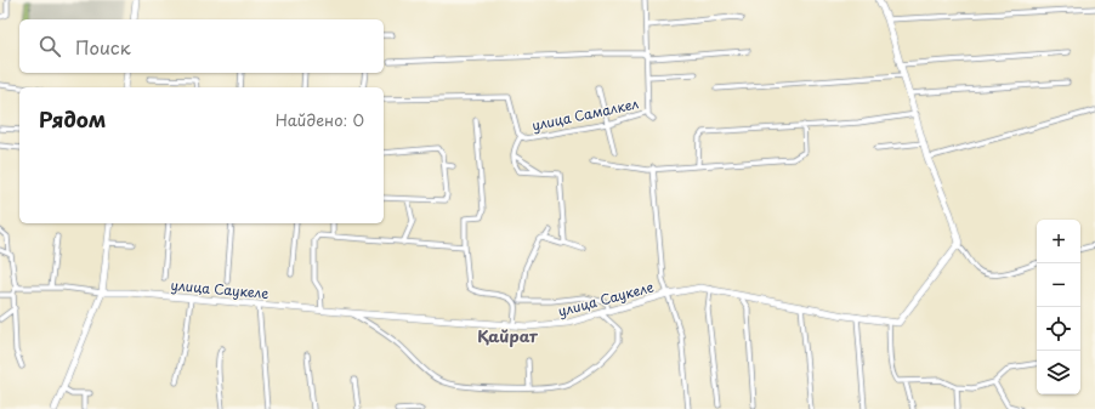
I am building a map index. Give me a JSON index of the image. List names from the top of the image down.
{
  "streets": {
    "street": ["улица Самалкел", "улица Саукеле"]
  },
  "districts": ["Қайрат"],
  "page": {
    "search": "Поиск",
    "heading": ["Рядом", "Найдено: 0"],
    "map_buttons": ["+", "−"]
  }
}
